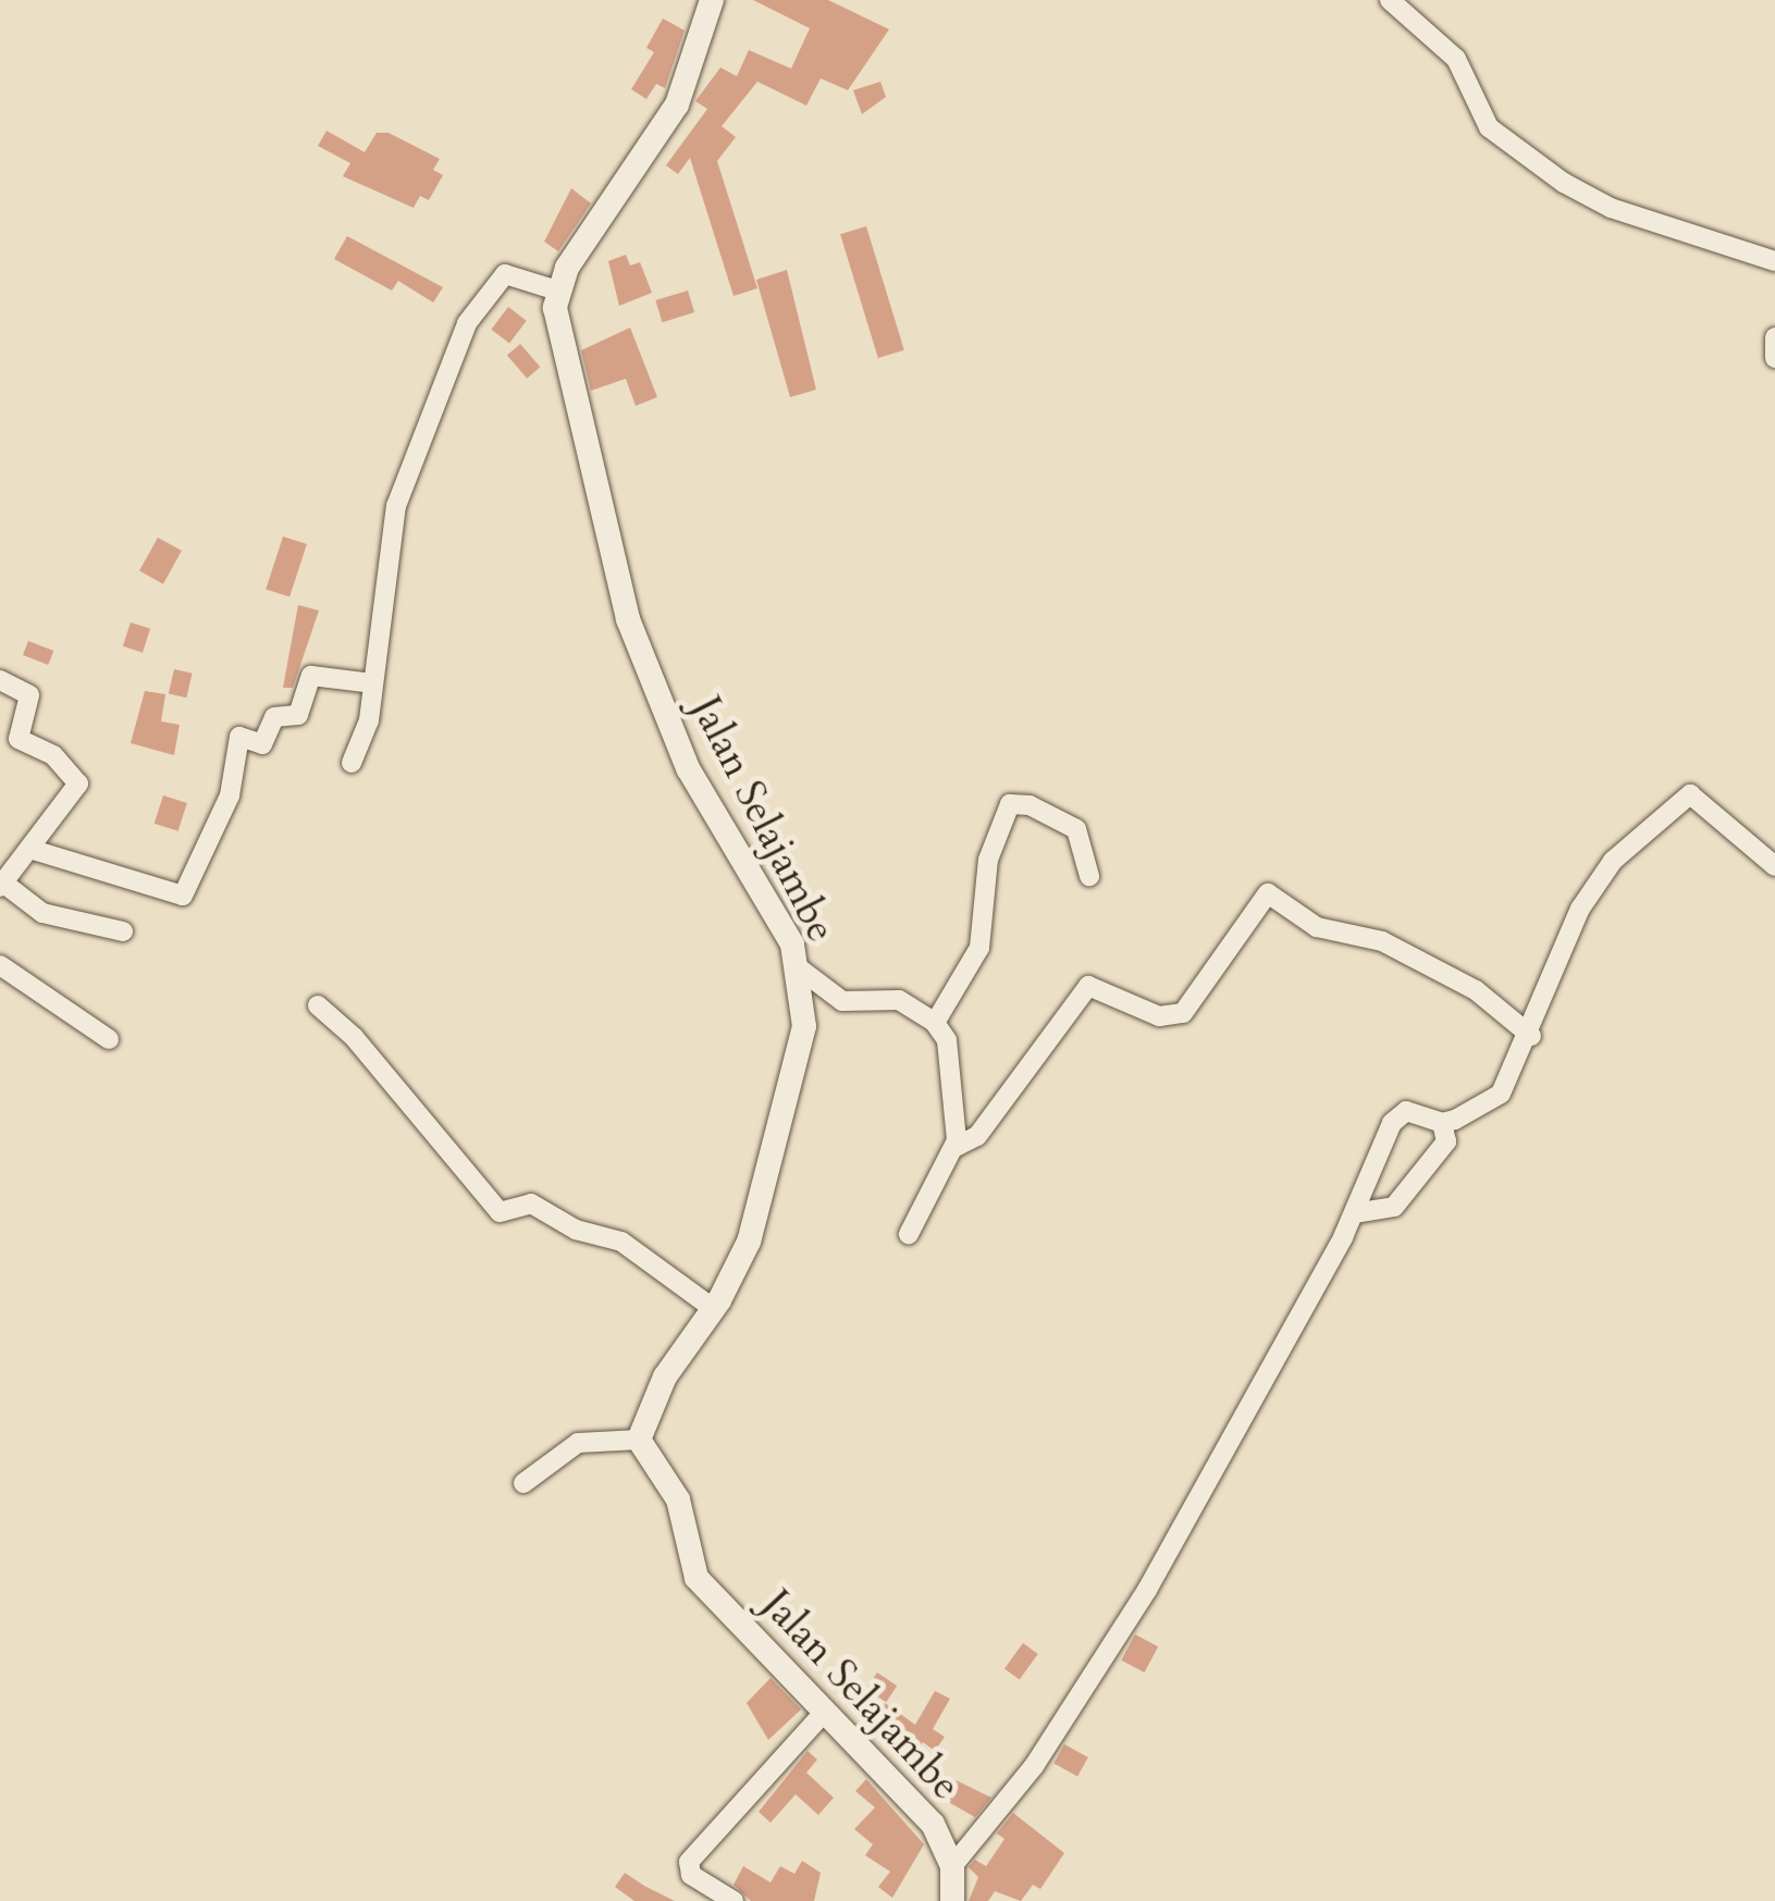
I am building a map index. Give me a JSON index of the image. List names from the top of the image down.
{
  "streets": {
    "street": ["Jalan Selajambe"]
  }
}
